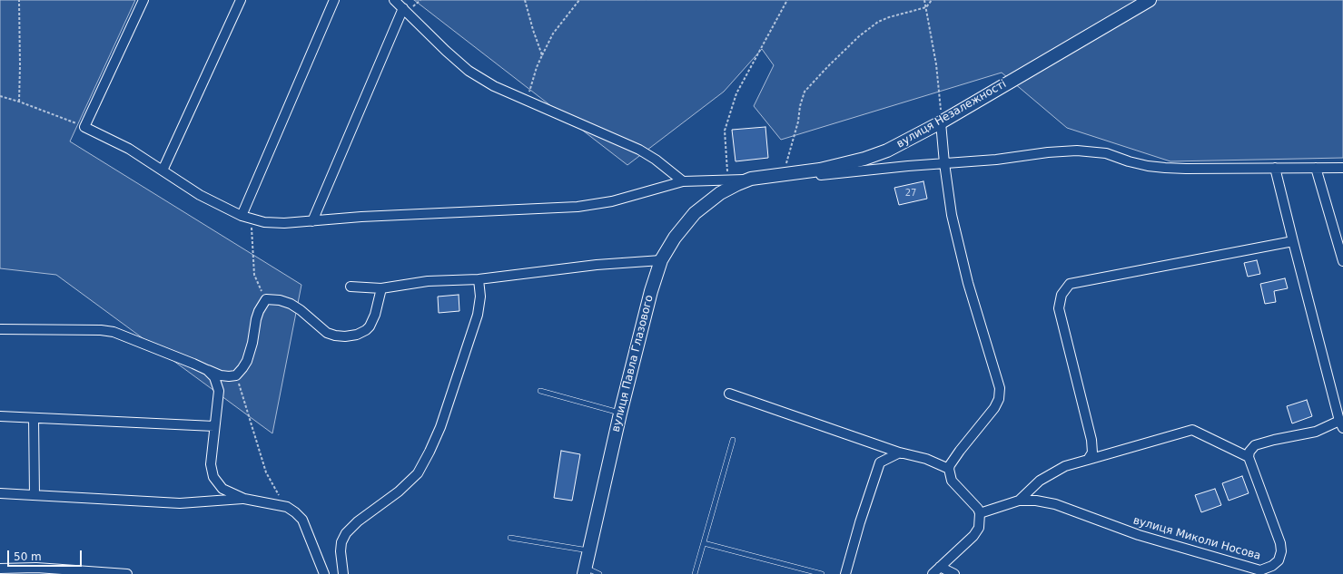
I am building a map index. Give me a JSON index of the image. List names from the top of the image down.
{
  "streets": {
    "main road": ["вулиця Незалежності", "вулиця Павла Глазового"],
    "street": ["вулиця Миколи Носова"]
  },
  "crossings": [
    ["вулиця Незалежності", "вулиця Павла Глазового"]
  ],
  "house_numbers": ["27"],
  "scale_bar": "50 m"
}
